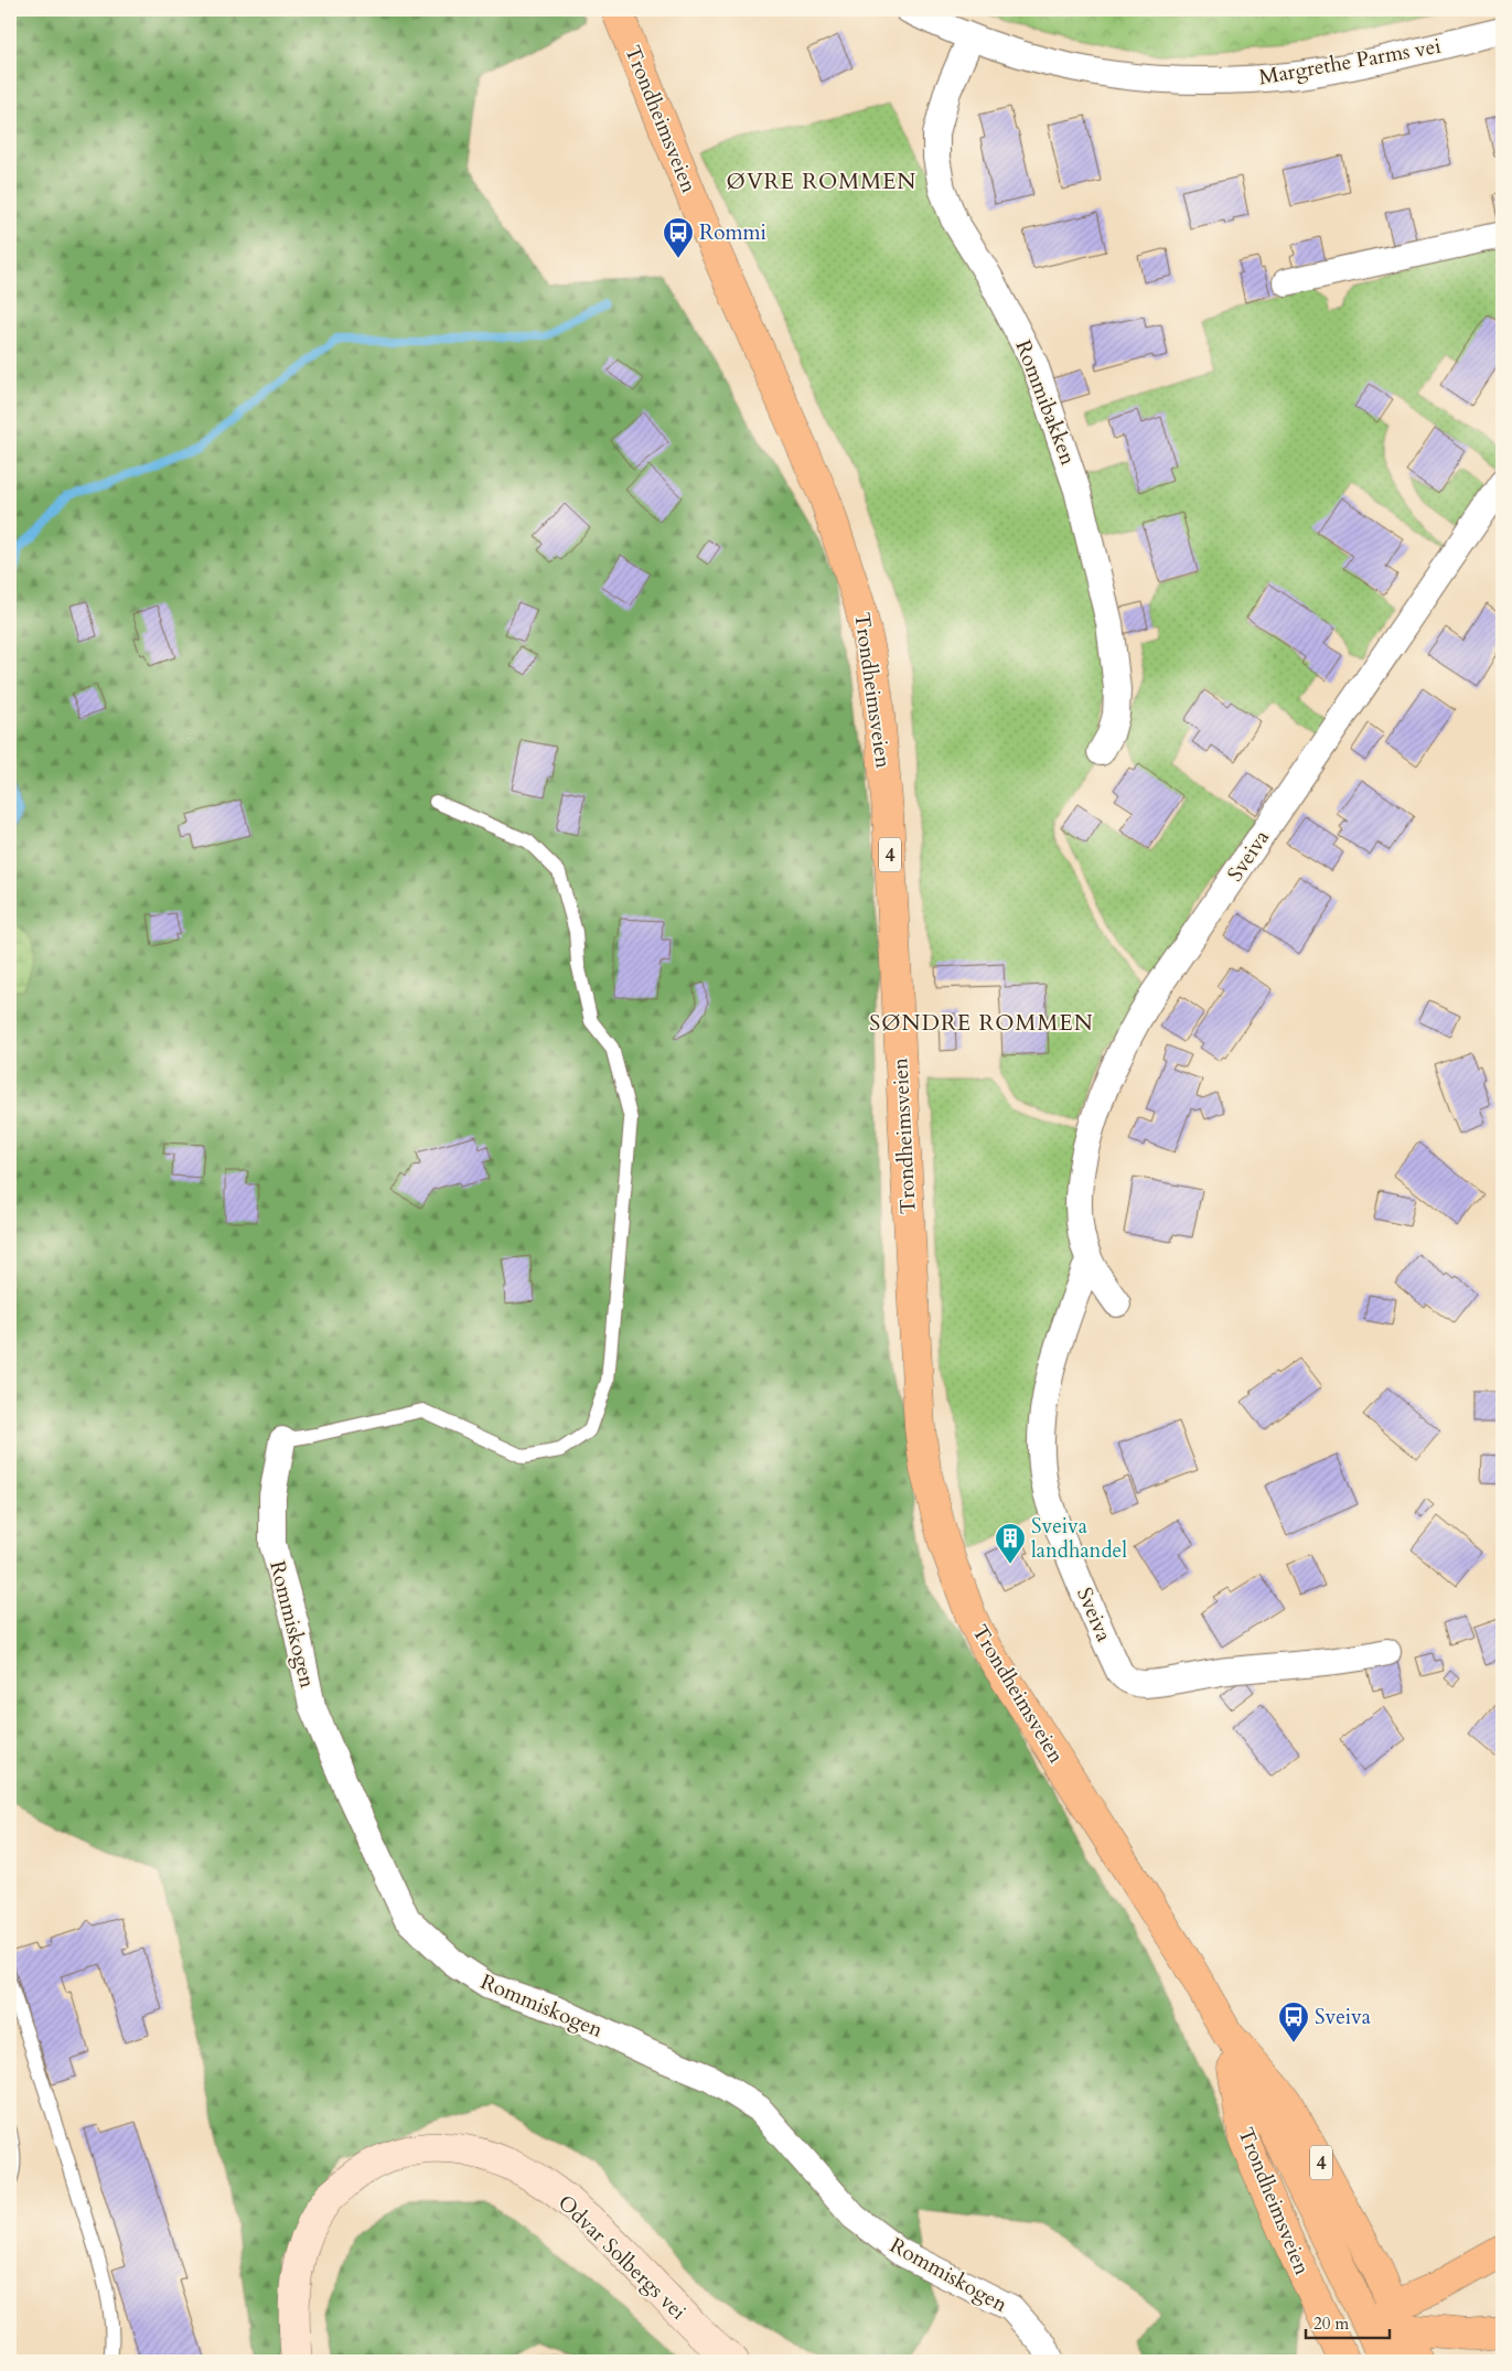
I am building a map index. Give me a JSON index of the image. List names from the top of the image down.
{
  "streets": {
    "highway": ["Trondheimsveien", "4"],
    "street": [
      "Margrethe Parms vei",
      "Rommibakken",
      "Sveiva",
      "Rommiskogen",
      "Odvar Solbergs vei"
    ]
  },
  "crossings": [
    ["Margrethe Parms vei", "Rommibakken"]
  ],
  "districts": ["ØVRE ROMMEN", "SØNDRE ROMMEN"],
  "places": {
    "bus stop": ["Rommi", "Sveiva"],
    "building": ["Sveiva landhandel"]
  },
  "scale_bar": "20 m"
}
